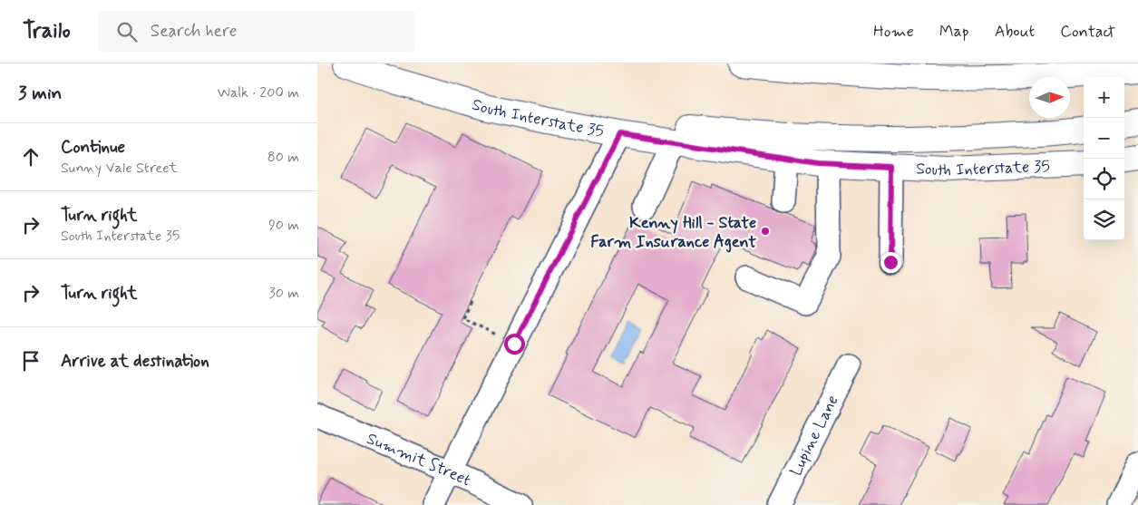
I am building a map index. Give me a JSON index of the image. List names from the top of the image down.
{
  "streets": {
    "main road": ["South Interstate 35"],
    "street": ["Lupine Lane", "Summit Street"]
  },
  "places": ["Kenny Hill - State Farm Insurance Agent"],
  "north": "right",
  "page": {
    "header": "Trailo",
    "search": "Search here",
    "nav": [
      "Home",
      "Map",
      "About",
      "Contact"
    ],
    "heading": ["3 min", "Walk · 200 m"],
    "map_buttons": ["+", "−"],
    "list": [
      ["Continue", "Sunny Vale Street", "80 m"],
      ["Turn right", "South Interstate 35", "90 m"],
      ["Turn right", "30 m"],
      "Arrive at destination"
    ]
  }
}
